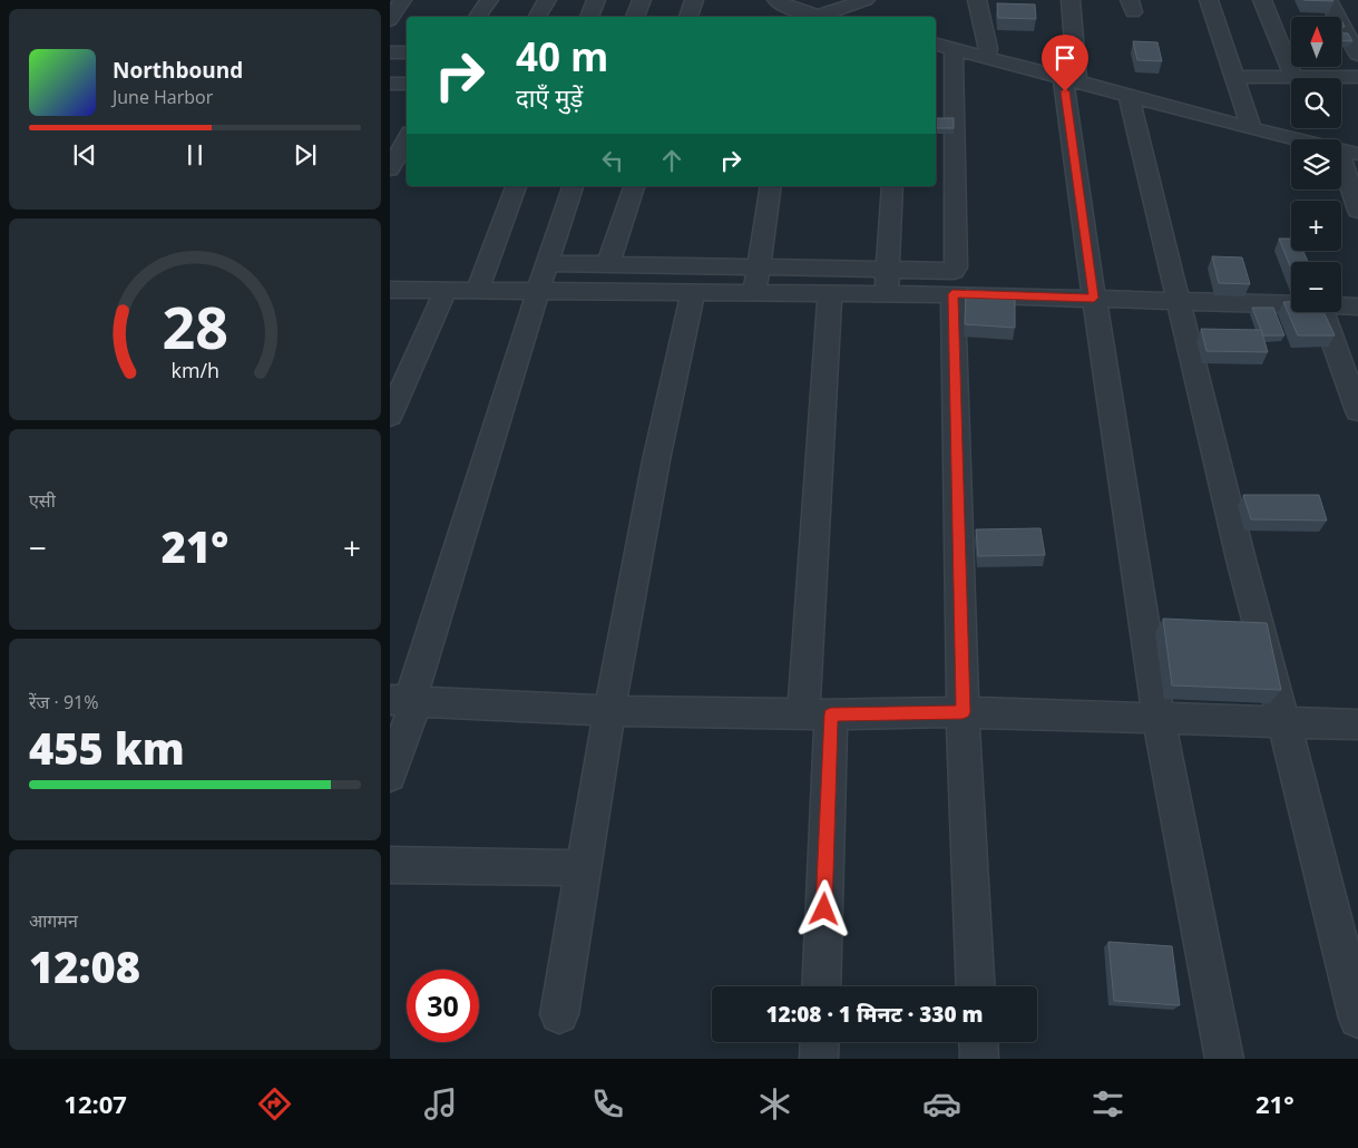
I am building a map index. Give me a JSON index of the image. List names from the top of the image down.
{
  "north": "top",
  "page": {
    "map_buttons": ["+", "−"],
    "turn": ["40 m", "दाएँ मुड़ें"],
    "song": ["Northbound", "June Harbor"],
    "tile": [
      "एसी",
      ["रेंज · 91%", "455 km"],
      ["आगमन", "12:08"]
    ],
    "heat": ["−", "21°", "+"],
    "limit": "30",
    "trip": "12:08 · 1 मिनट · 330 m",
    "tabs": ["12:07", "21°"],
    "gauge": ["28", "km/h"]
  }
}
